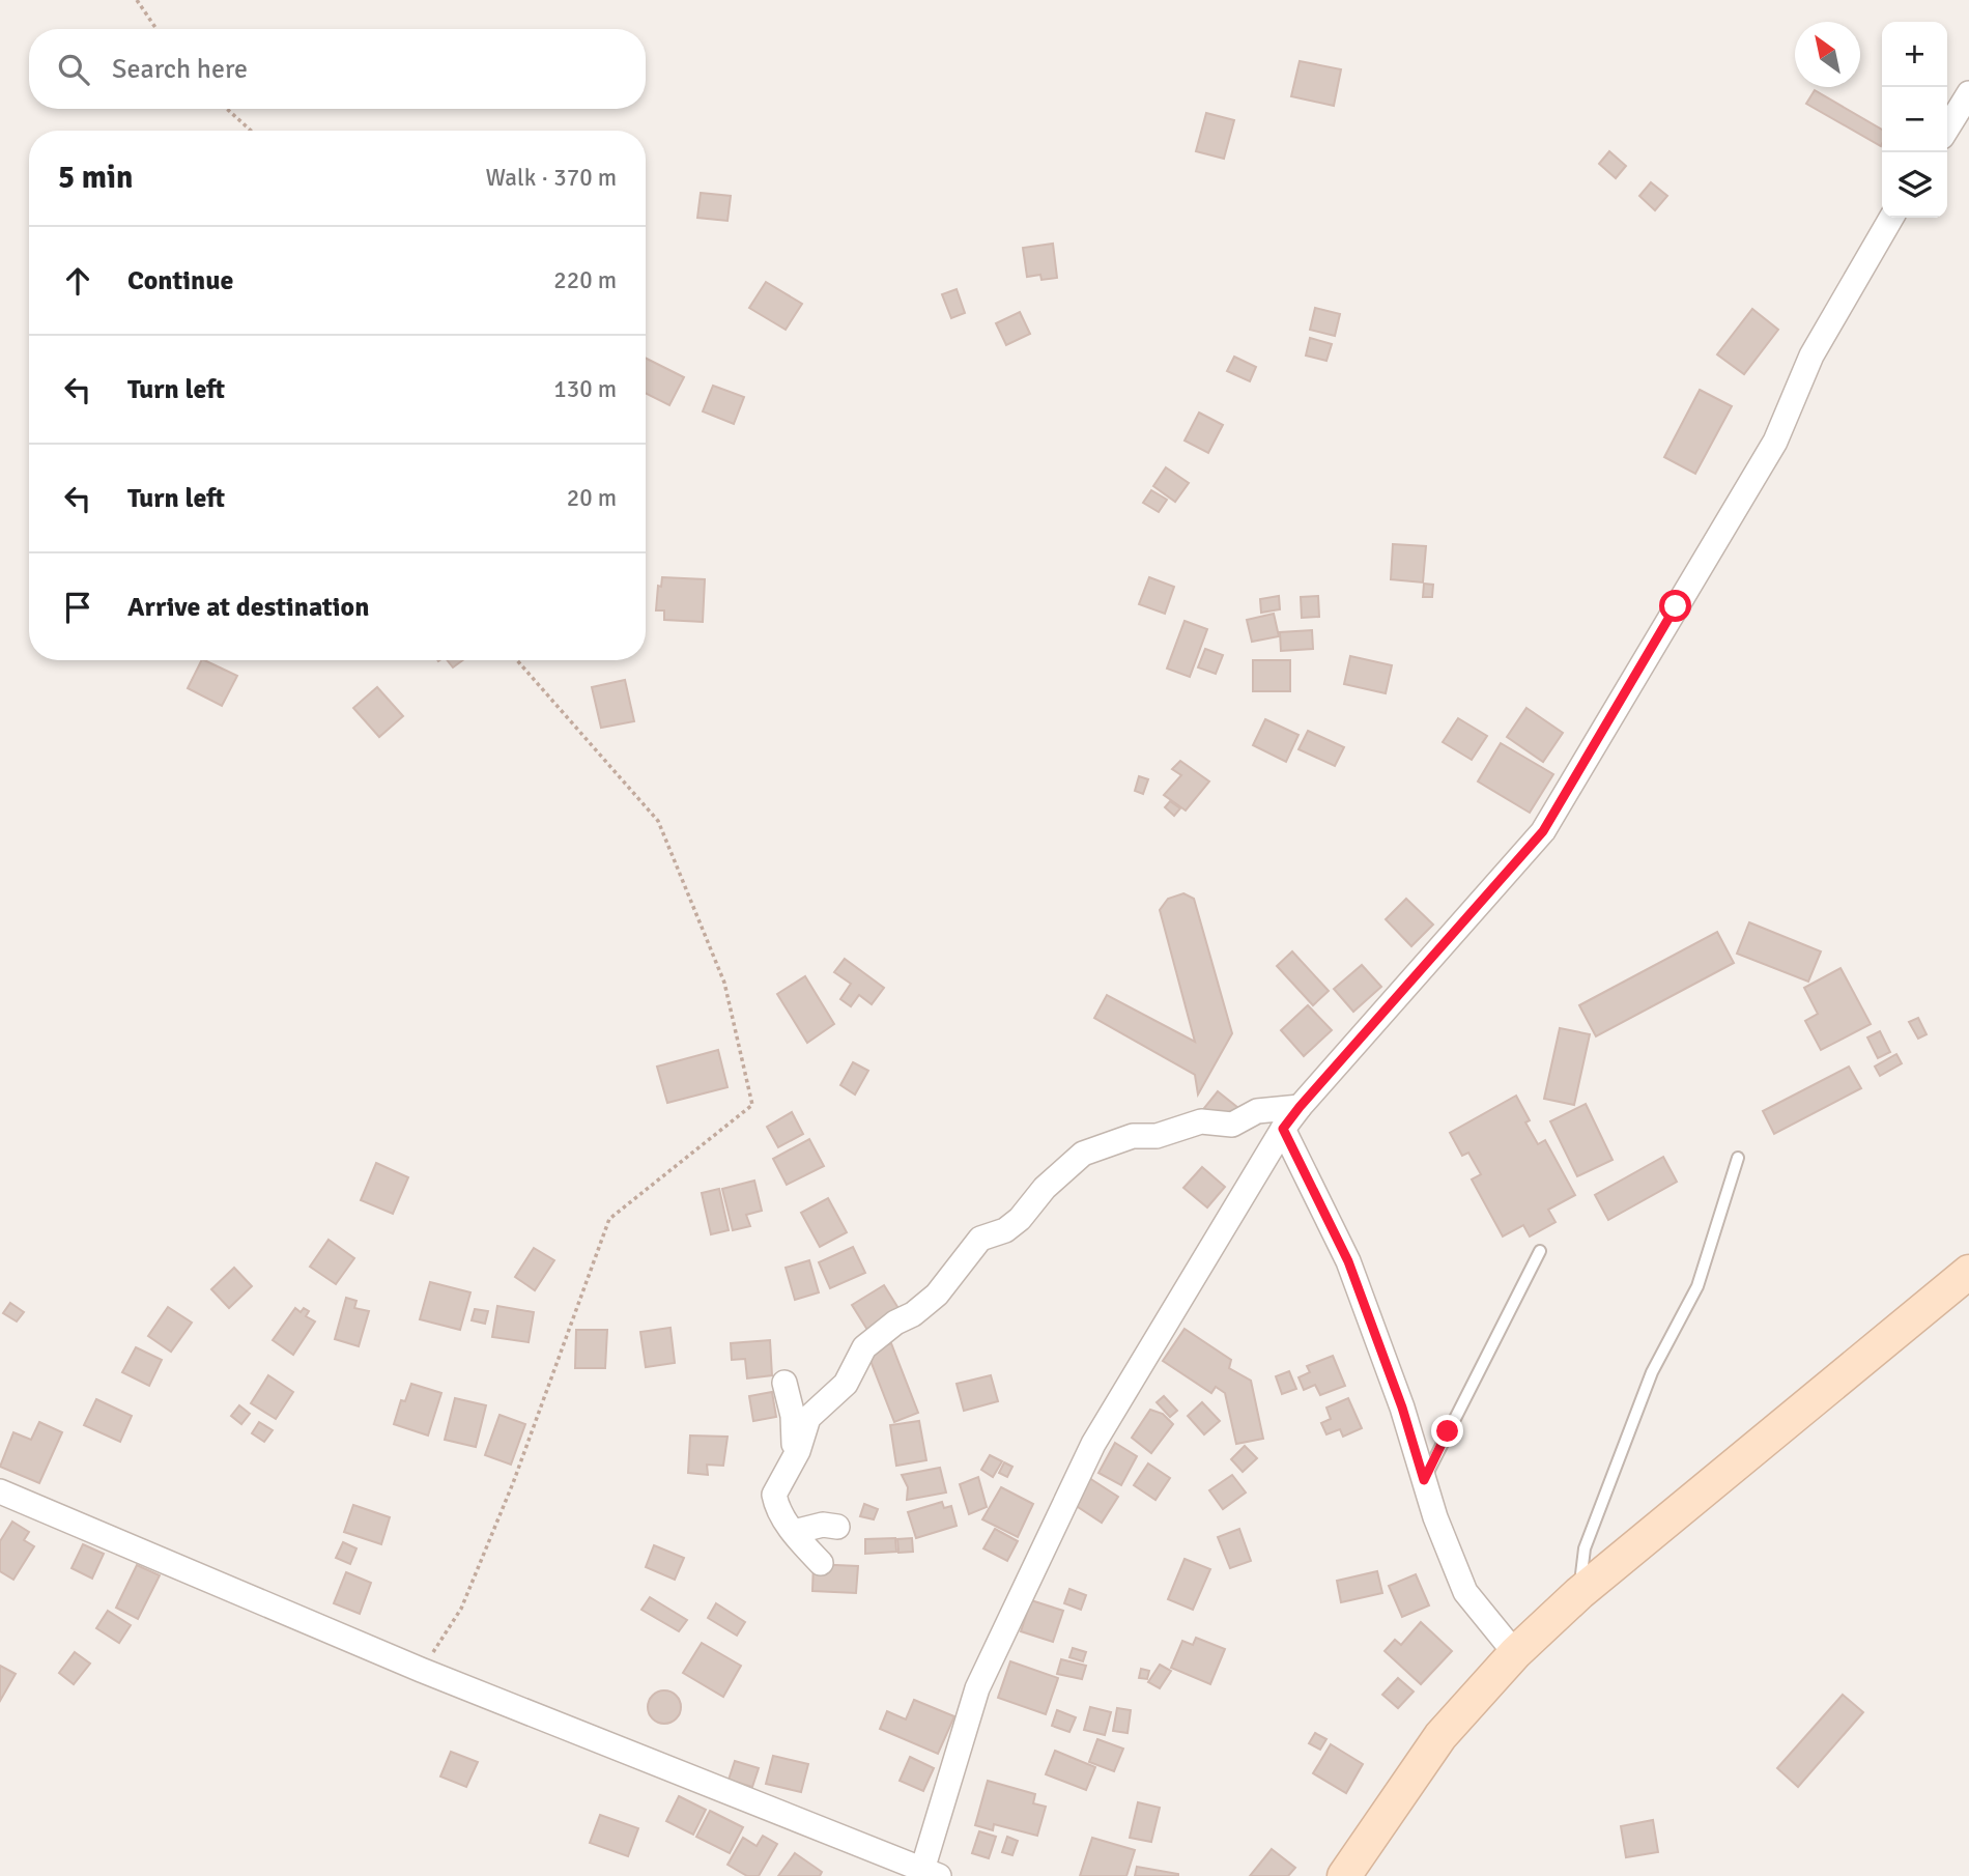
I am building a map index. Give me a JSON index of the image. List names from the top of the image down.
{
  "north": "top left",
  "page": {
    "map_buttons": ["+", "−"],
    "search": "Search here",
    "heading": ["5 min", "Walk · 370 m"],
    "list": [
      ["Continue", "220 m"],
      ["Turn left", "130 m"],
      ["Turn left", "20 m"],
      "Arrive at destination"
    ]
  }
}
